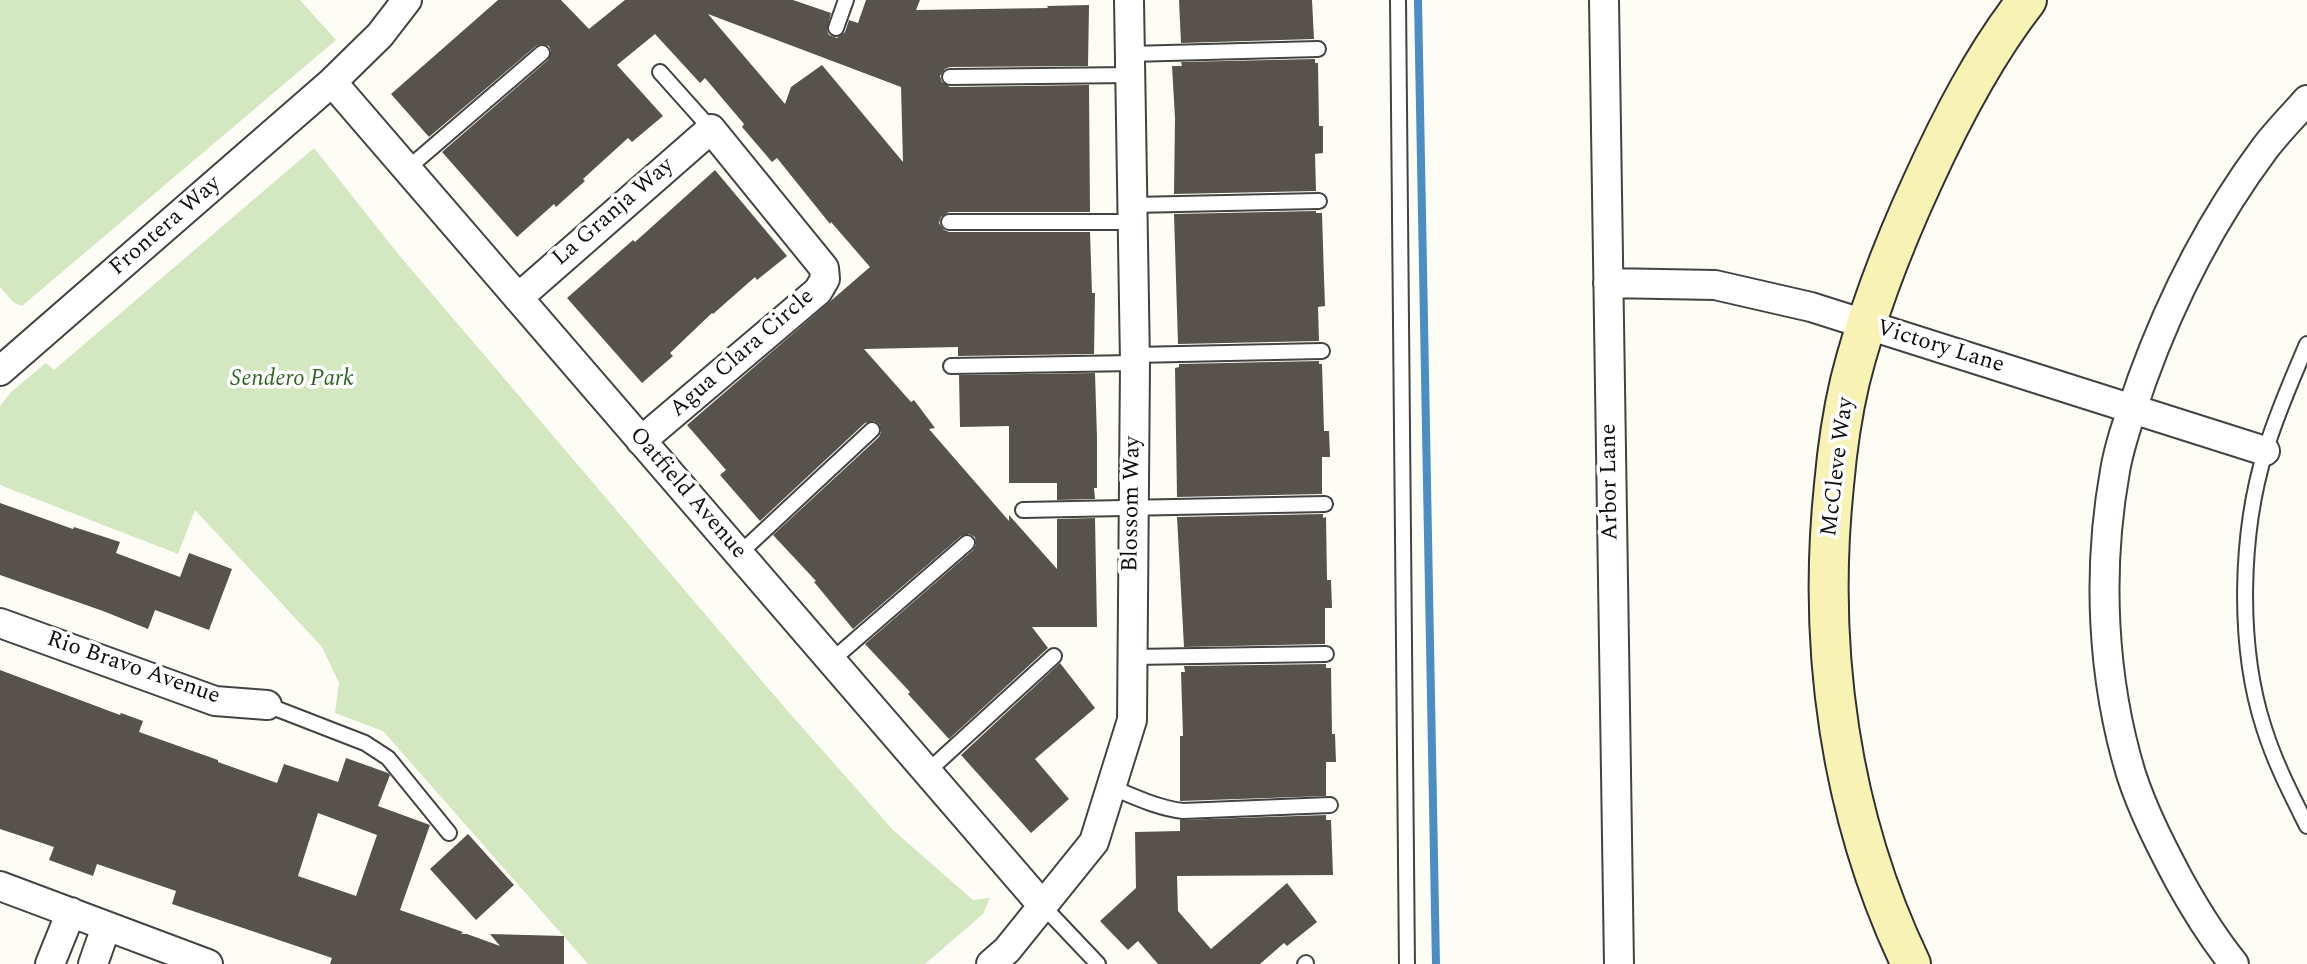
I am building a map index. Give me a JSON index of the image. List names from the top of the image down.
{
  "streets": {
    "street": [
      "La Granja Way",
      "Frontera Way",
      "Victory Lane",
      "Agua Clara Circle",
      "McCleve Way",
      "Arbor Lane",
      "Oatfield Avenue",
      "Blossom Way",
      "Rio Bravo Avenue"
    ]
  },
  "crossings": [
    ["La Granja Way", "Agua Clara Circle"],
    ["La Granja Way", "Oatfield Avenue"],
    ["Frontera Way", "Oatfield Avenue"],
    ["Victory Lane", "McCleve Way"],
    ["Victory Lane", "Arbor Lane"],
    ["Agua Clara Circle", "Oatfield Avenue"],
    ["Oatfield Avenue", "Blossom Way"]
  ],
  "parks": ["Sendero Park"]
}
